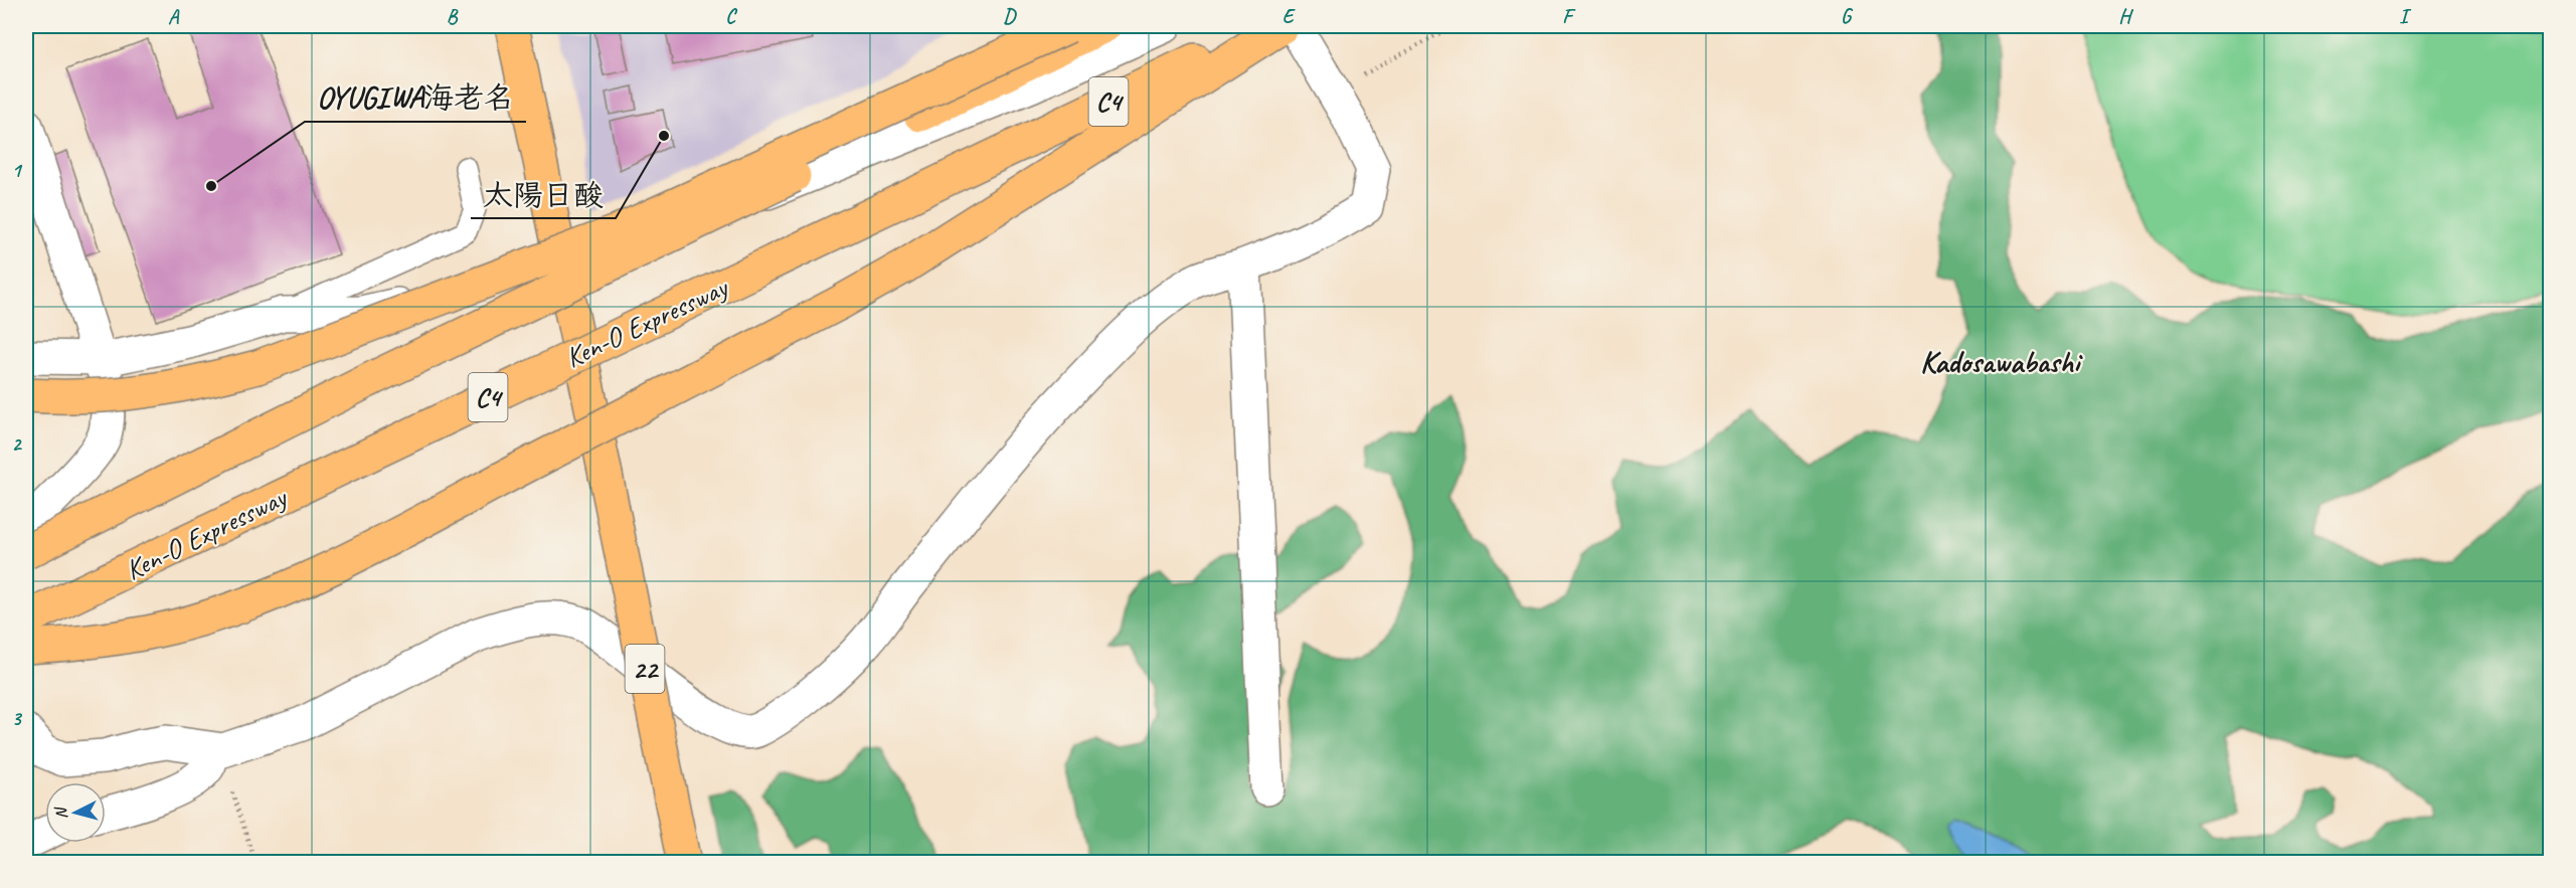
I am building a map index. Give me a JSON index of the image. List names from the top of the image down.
{
  "streets": {
    "main road": ["C4", "Ken-O Expressway", "22"]
  },
  "districts": ["Kadosawabashi"],
  "places": ["太陽日酸", "OYUGIWA海老名"],
  "north": "left",
  "grid": {
    "columns": [
      "A",
      "B",
      "C",
      "D",
      "E",
      "F",
      "G",
      "H",
      "I"
    ],
    "rows": ["1", "2", "3"]
  }
}
